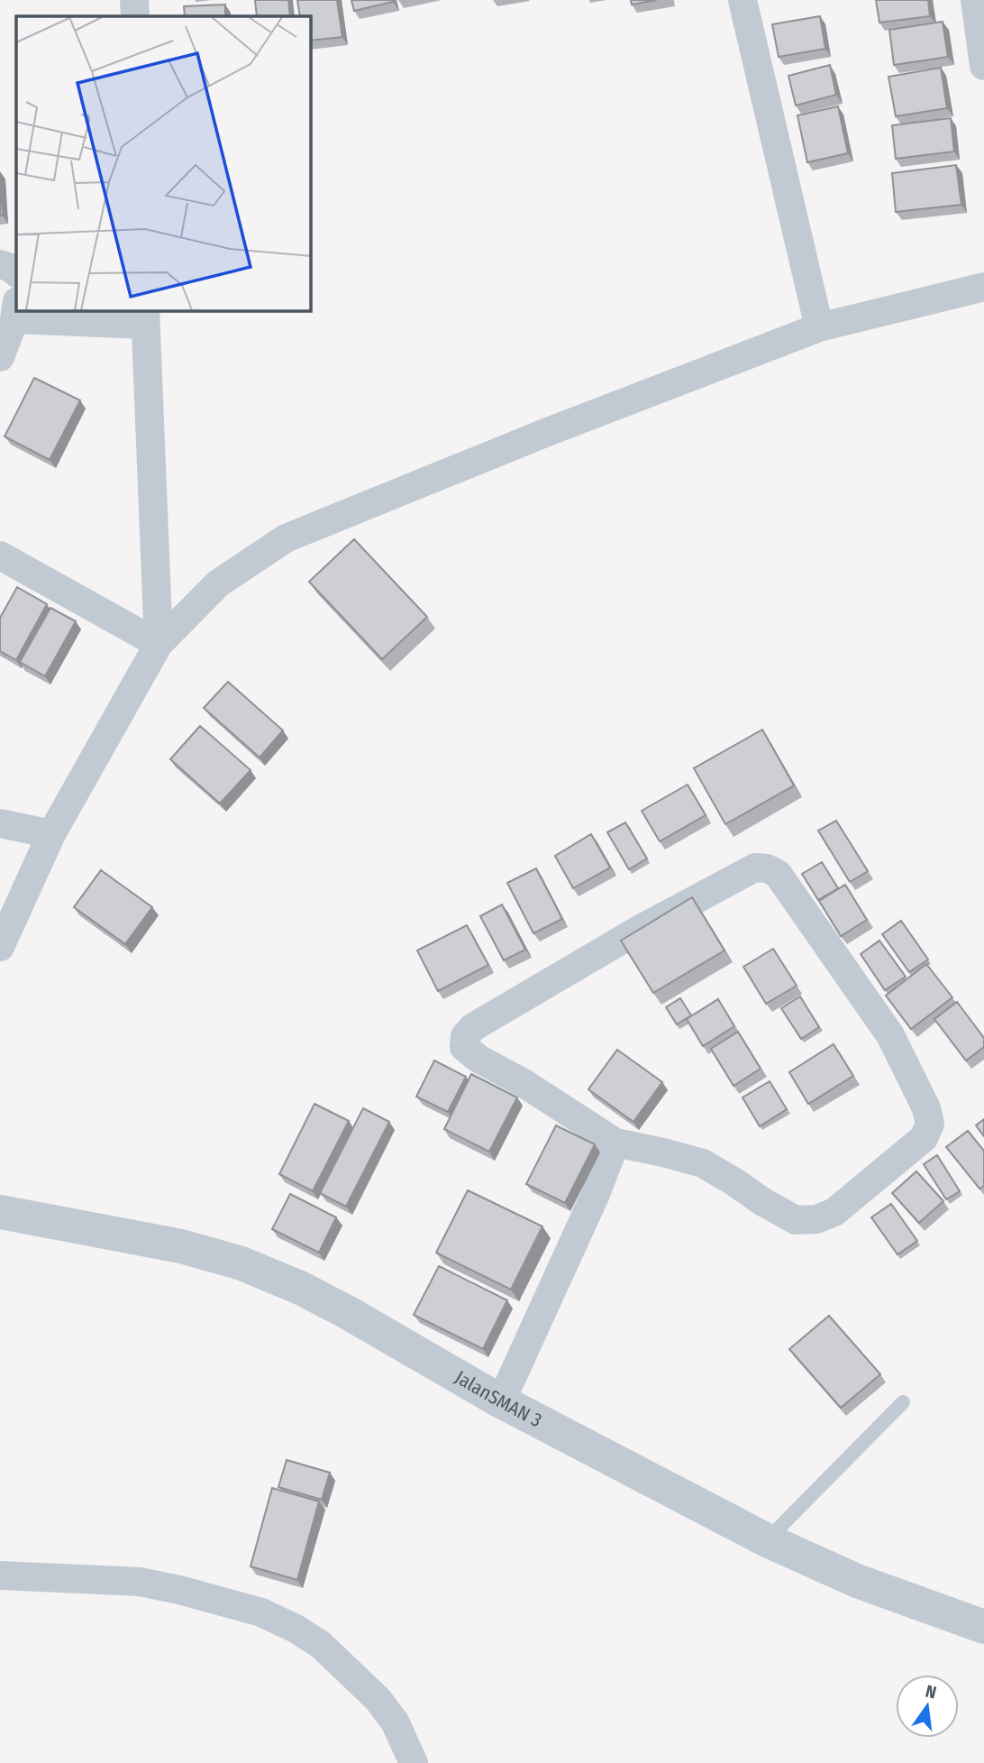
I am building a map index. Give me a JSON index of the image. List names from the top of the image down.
{
  "streets": {
    "street": ["JalanSMAN 3"]
  },
  "north": "top"
}
